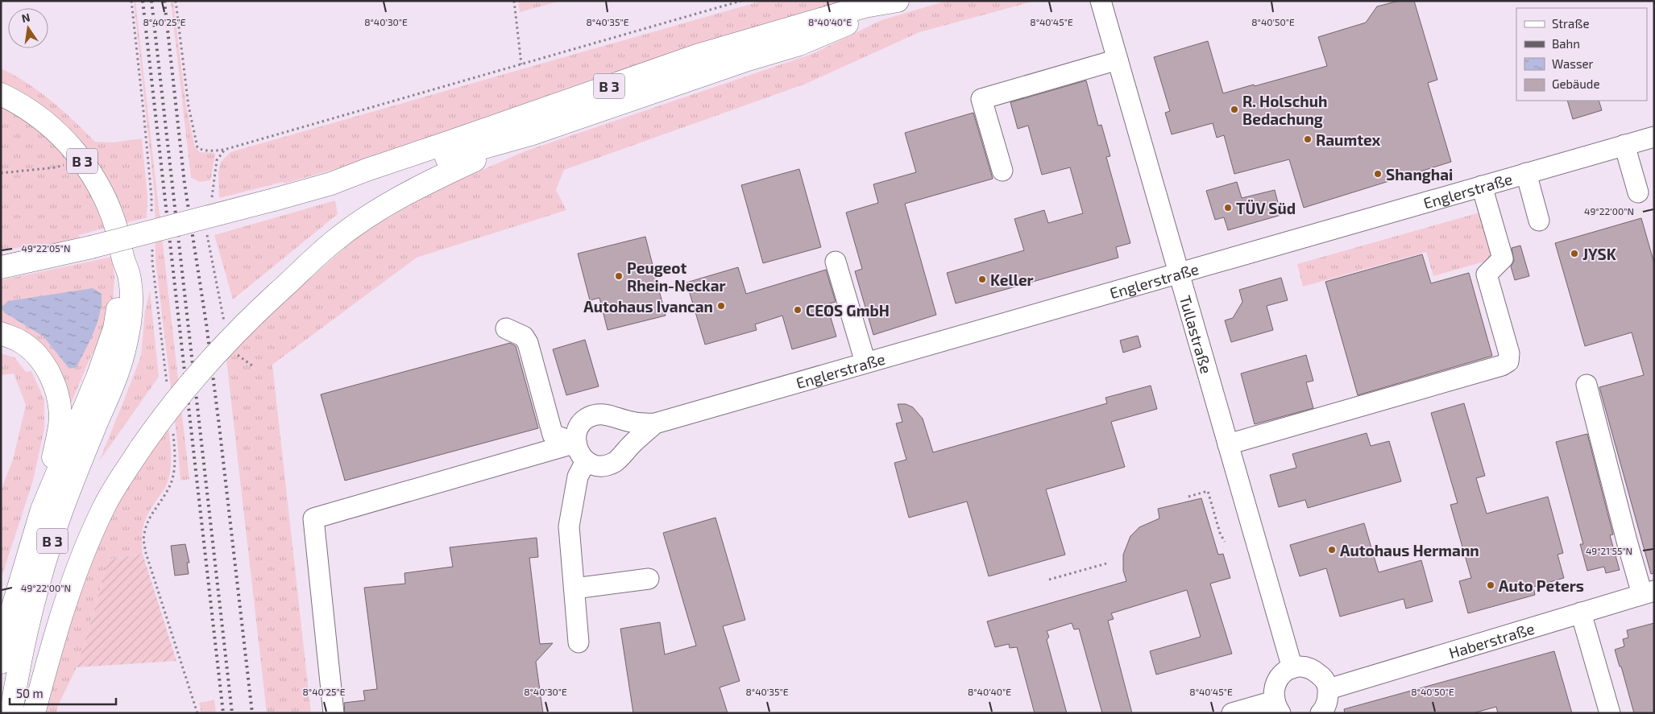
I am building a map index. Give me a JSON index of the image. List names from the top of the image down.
{
  "streets": {
    "main road": ["B 3"],
    "street": ["Englerstraße", "Tullastraße", "Haberstraße"]
  },
  "crossings": [
    ["Englerstraße", "Tullastraße"]
  ],
  "places": [
    "R. Holschuh Bedachung",
    "Raumtex",
    "Shanghai",
    "TÜV Süd",
    "JYSK",
    "Peugeot Rhein-Neckar",
    "Keller",
    "Autohaus Ivancan",
    "CEOS GmbH",
    "Autohaus Hermann",
    "Auto Peters"
  ],
  "legend": [
    "Straße",
    "Bahn",
    "Wasser",
    "Gebäude"
  ],
  "scale_bar": "50 m",
  "north": "top",
  "coordinates": [
    "8°40'25\"E",
    "8°40'30\"E",
    "8°40'35\"E",
    "8°40'40\"E",
    "8°40'45\"E",
    "8°40'50\"E",
    "49°22'00\"N",
    "49°22'05\"N",
    "49°21'55\"N"
  ]
}
